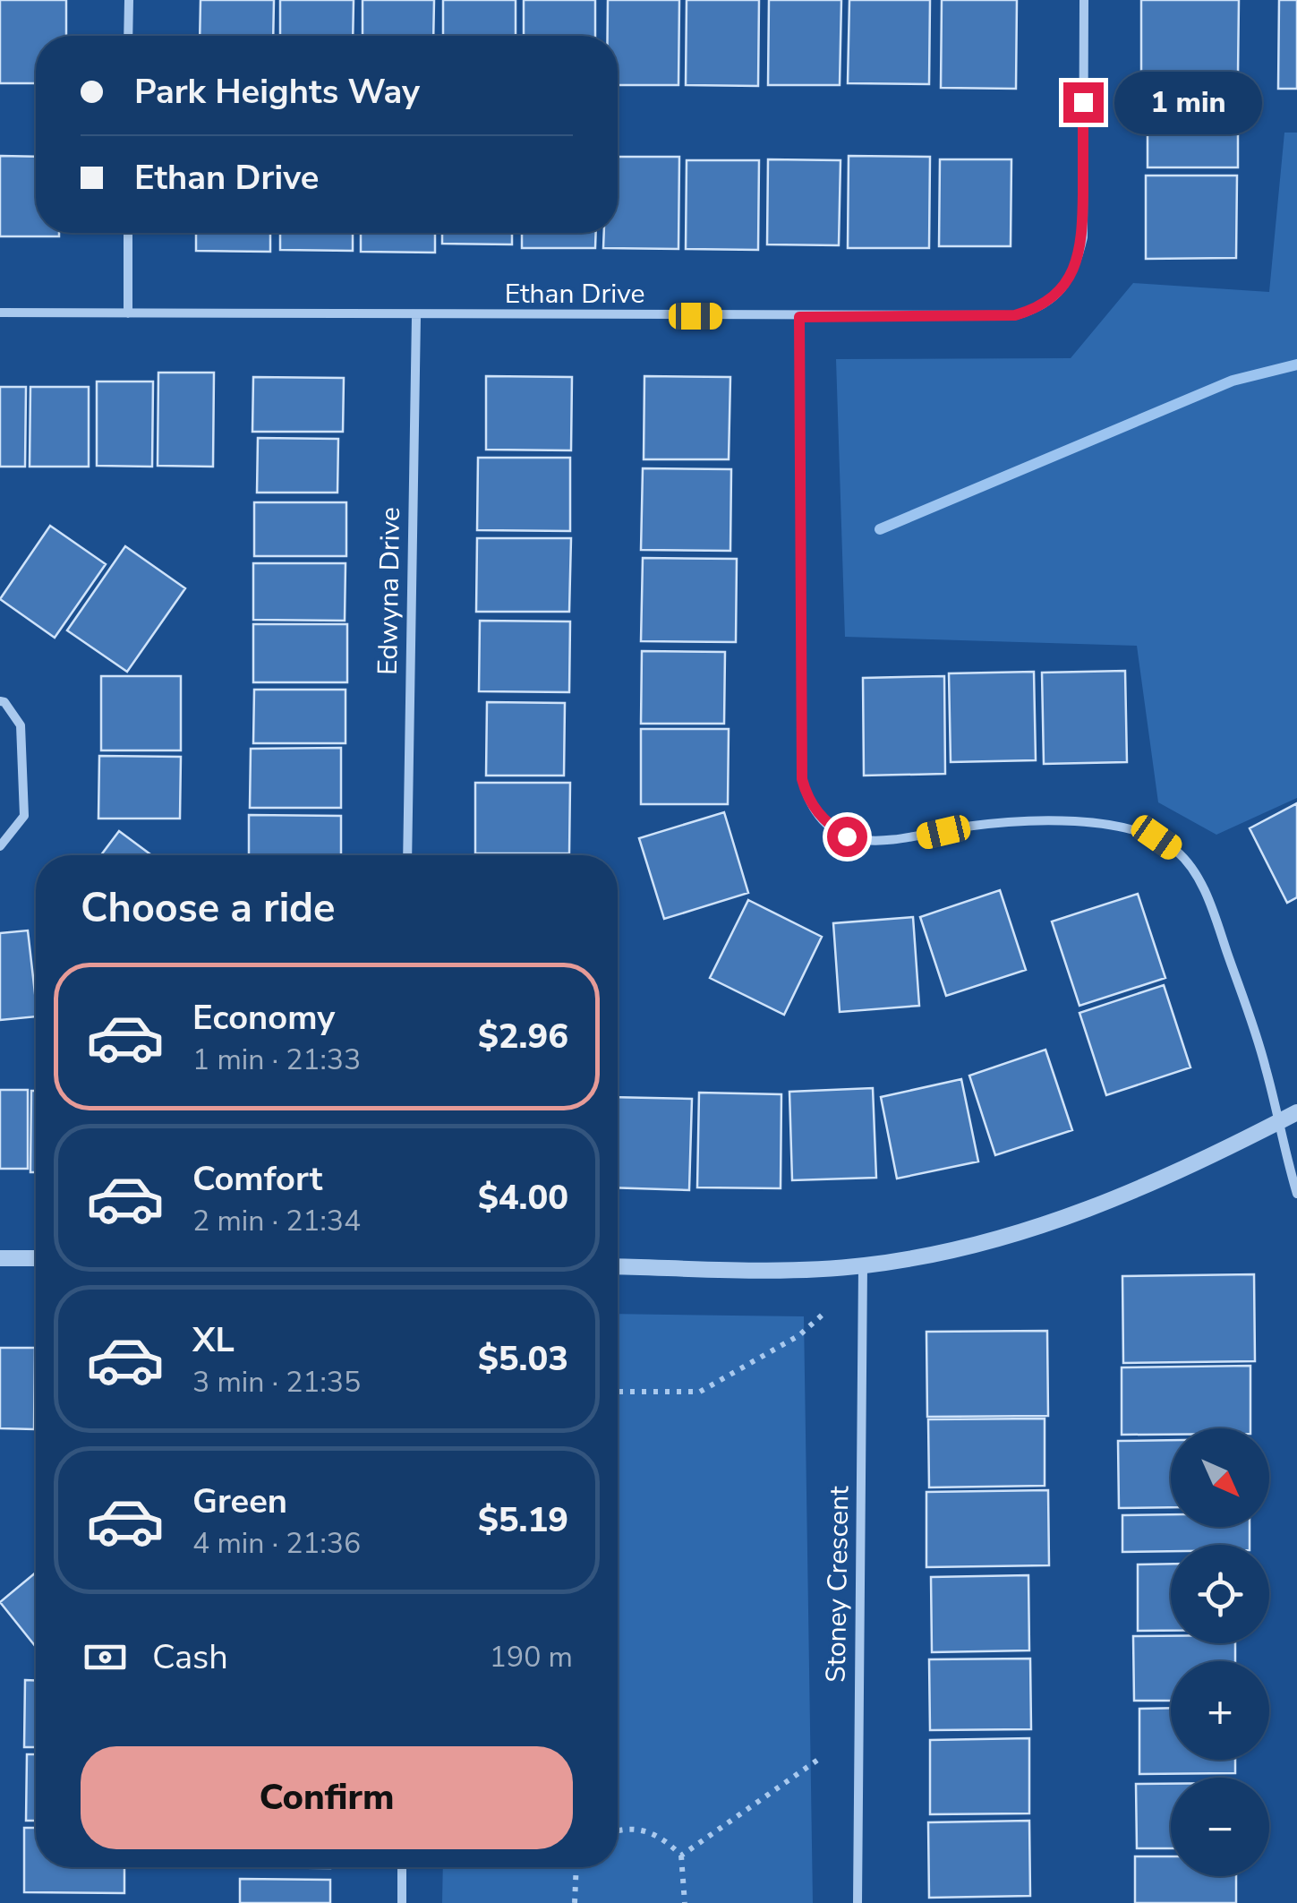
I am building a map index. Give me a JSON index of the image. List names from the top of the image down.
{
  "streets": {
    "street": ["Ethan Drive", "Edwyna Drive", "Stoney Crescent"]
  },
  "crossings": [
    ["Ethan Drive", "Edwyna Drive"]
  ],
  "north": "bottom right",
  "page": {
    "banner": ["Park Heights Way", "Ethan Drive"],
    "bubble": "1 min",
    "heading": "Choose a ride",
    "list": [
      {
        "name": "Economy",
        "note": "1 min · 21:33",
        "value": "$2.96"
      },
      {
        "name": "Comfort",
        "note": "2 min · 21:34",
        "value": "$4.00"
      },
      {
        "name": "XL",
        "note": "3 min · 21:35",
        "value": "$5.03"
      },
      {
        "name": "Green",
        "note": "4 min · 21:36",
        "value": "$5.19"
      }
    ],
    "map_buttons": ["+", "−"],
    "pay": ["Cash", "190 m"],
    "buttons": "Confirm"
  }
}
